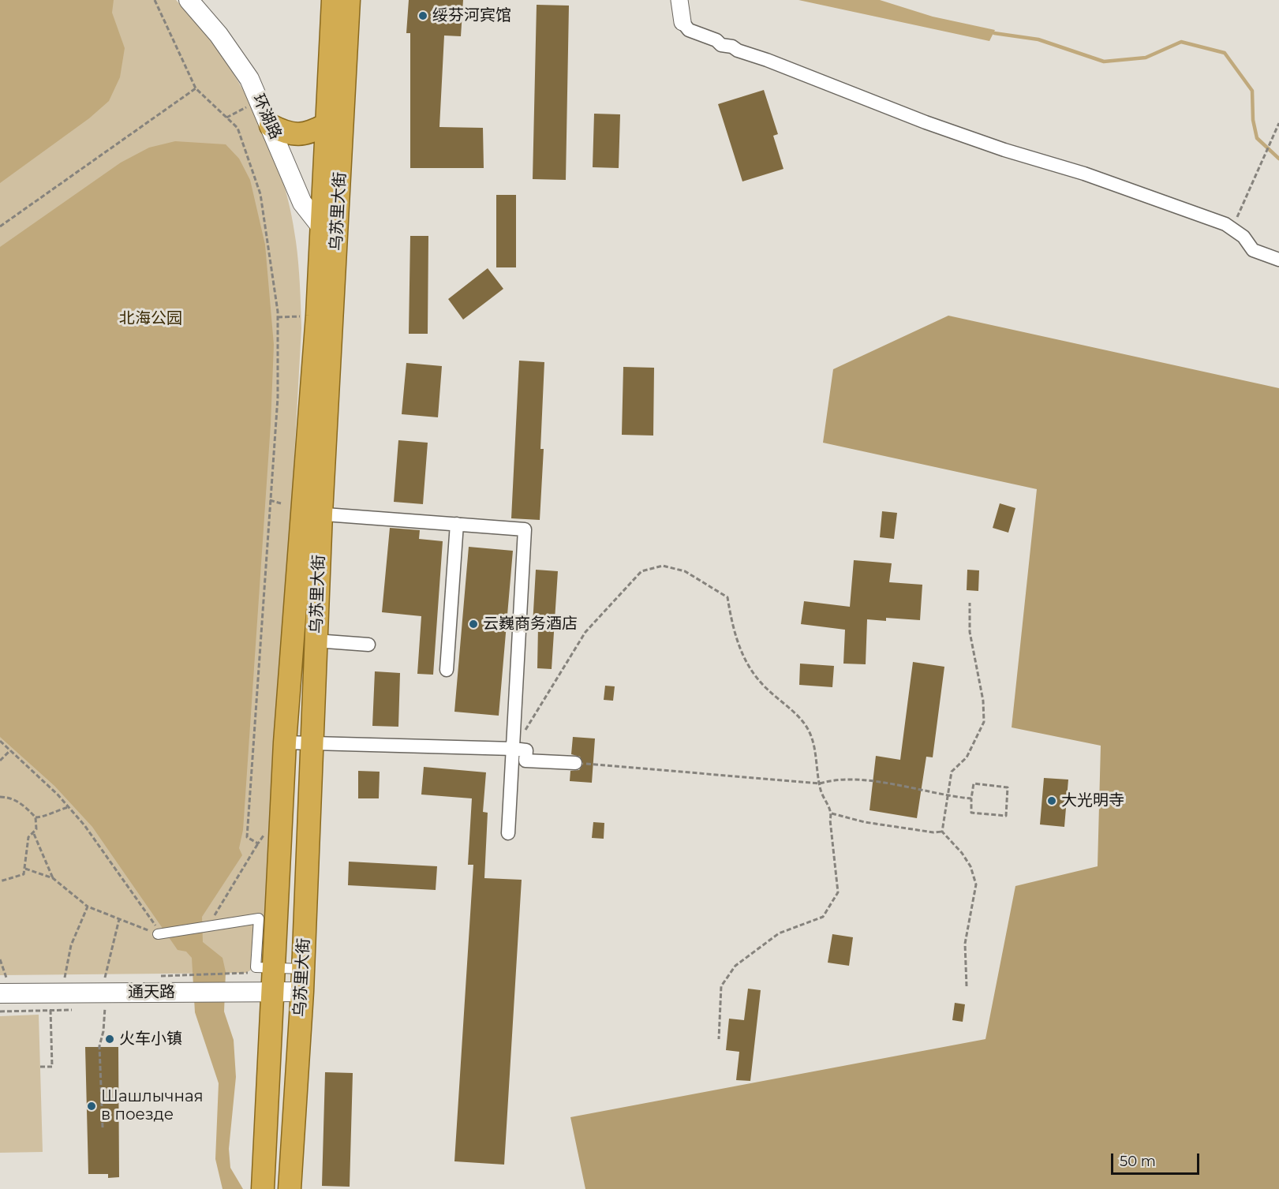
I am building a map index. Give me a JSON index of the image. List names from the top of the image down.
{
  "streets": {
    "highway": ["乌苏里大街"],
    "main road": ["环湖路", "通天路"]
  },
  "crossings": [
    ["环湖路", "乌苏里大街"],
    ["乌苏里大街", "通天路"]
  ],
  "parks": ["北海公园"],
  "places": [
    "绥芬河宾馆",
    "云巍商务酒店",
    "大光明寺",
    "火车小镇",
    "Шашлычная в поезде"
  ],
  "scale_bar": "50 m"
}
